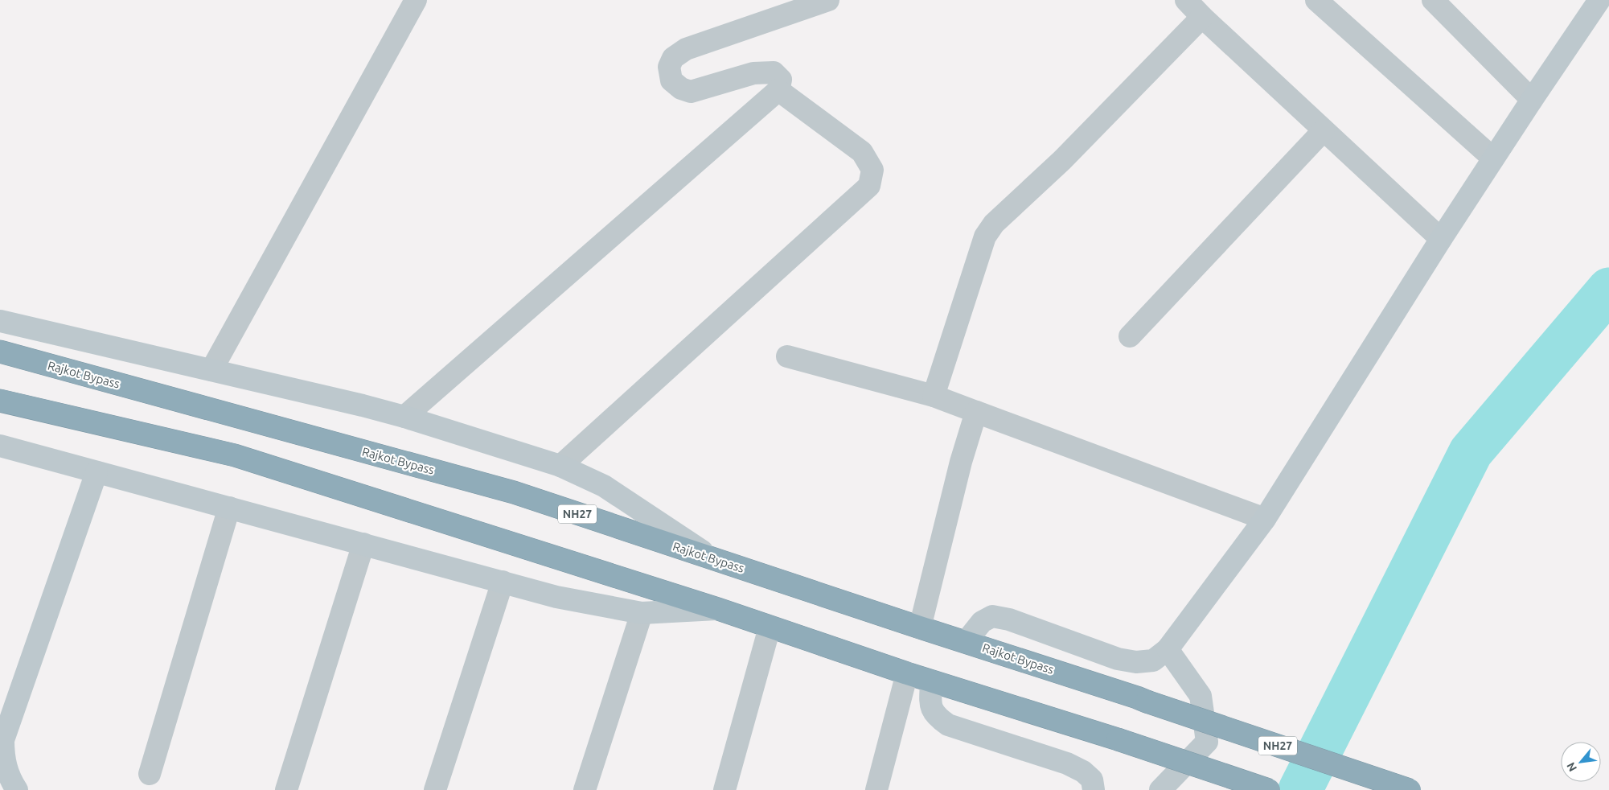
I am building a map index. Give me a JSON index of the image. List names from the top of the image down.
{
  "streets": {
    "highway": ["Rajkot Bypass", "NH27"]
  },
  "north": "bottom left"
}
